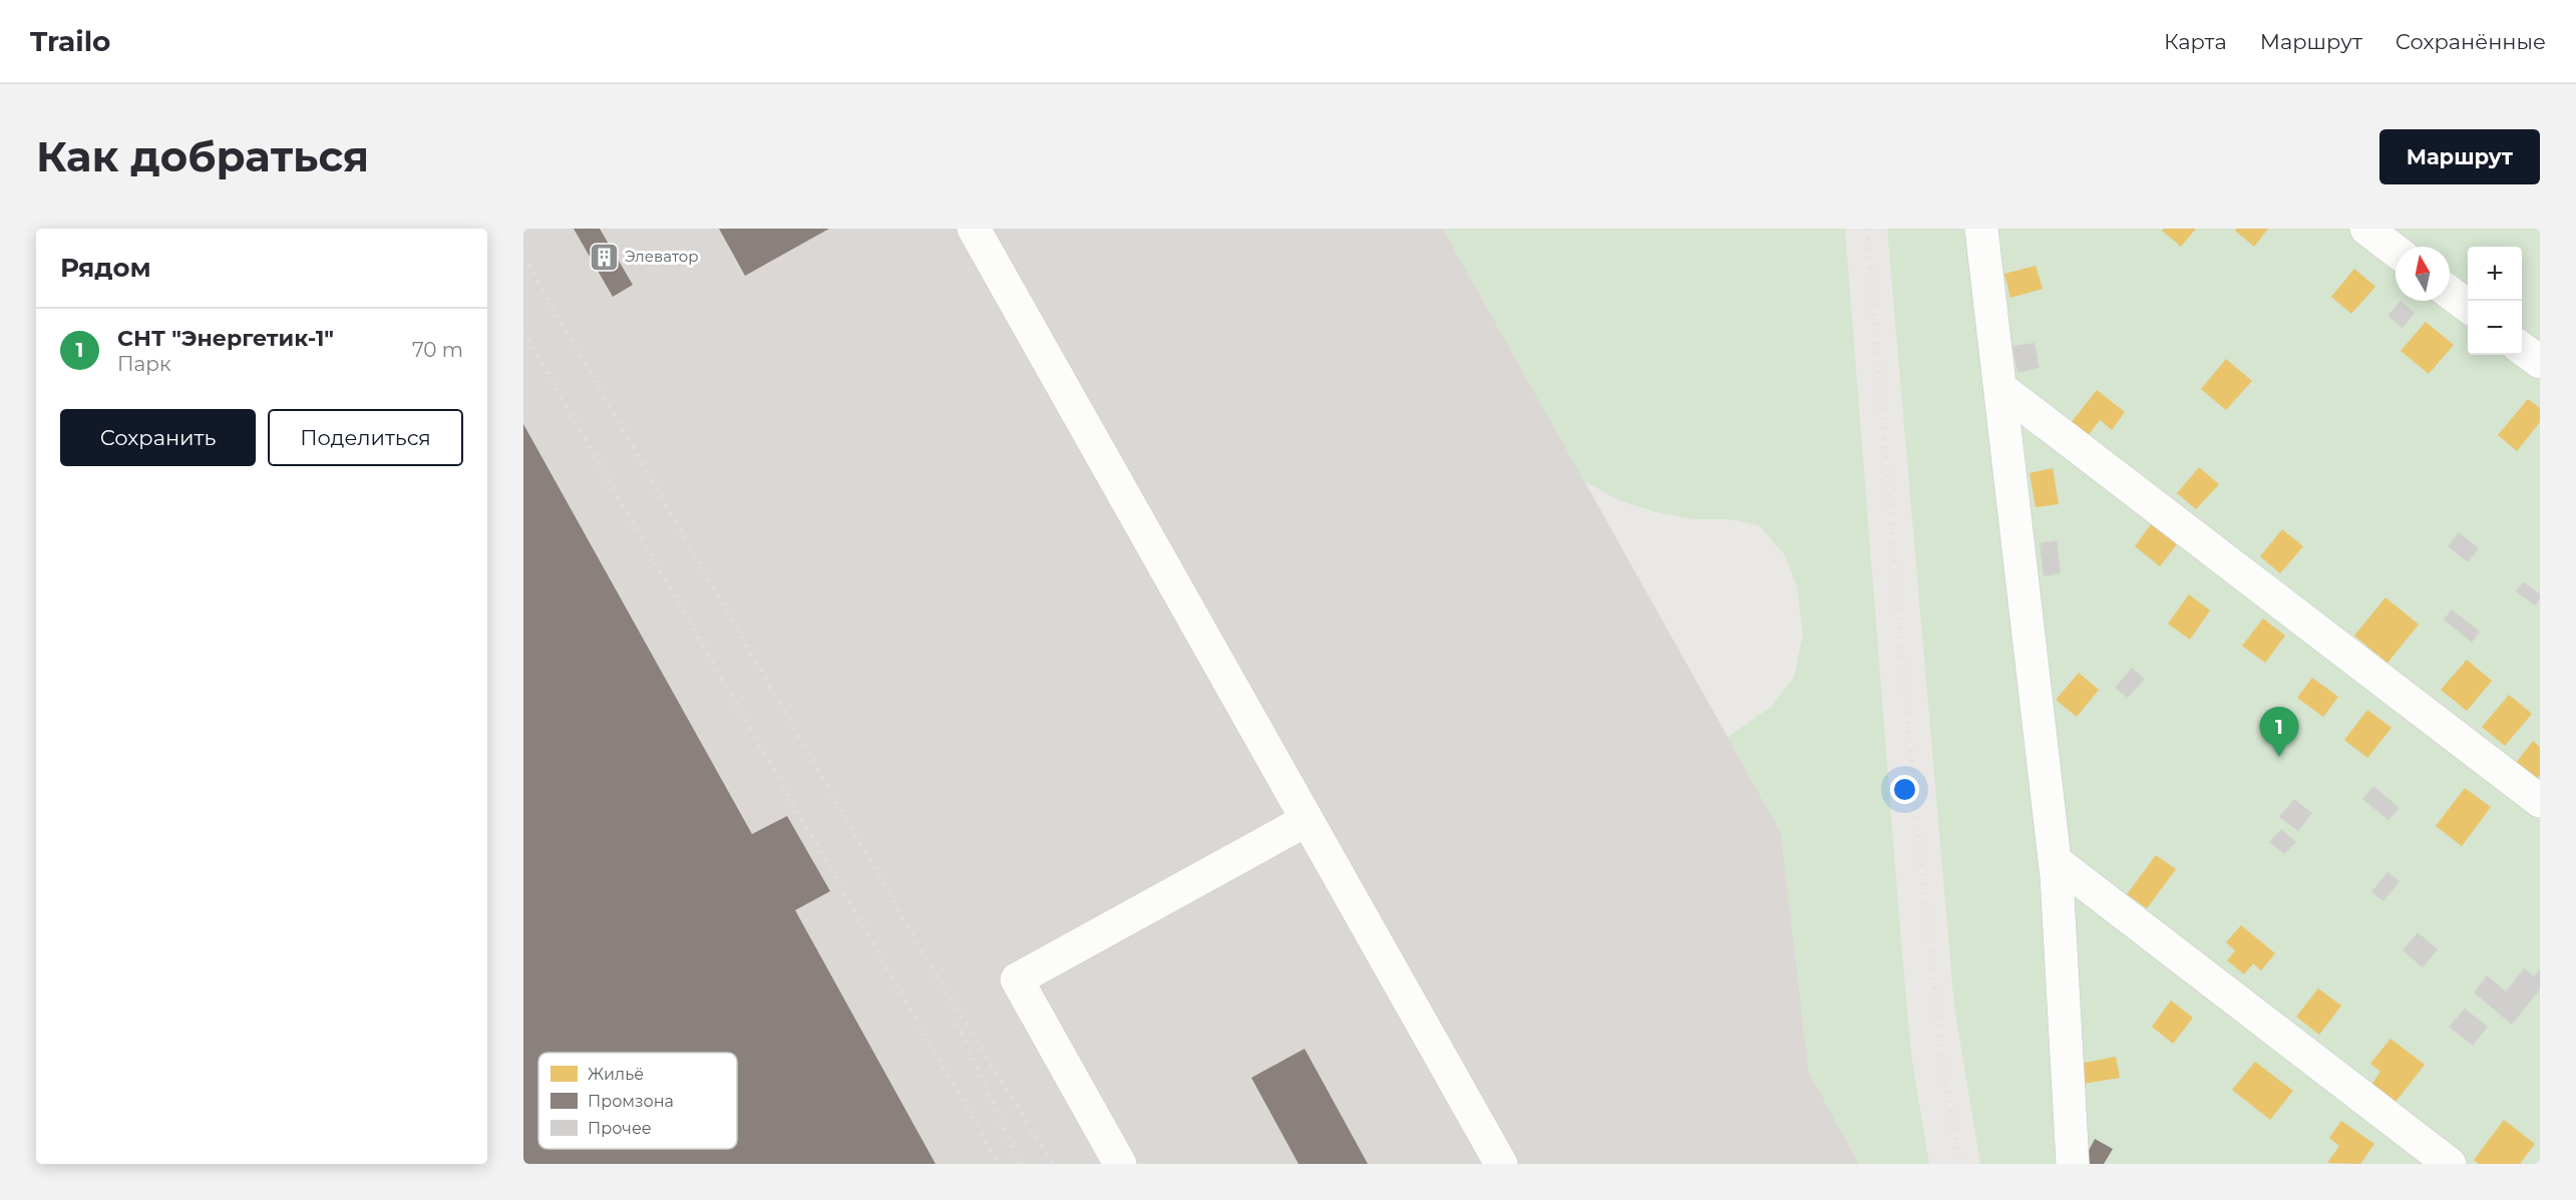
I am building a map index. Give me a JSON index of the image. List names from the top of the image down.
{
  "places": {
    "building": ["Элеватор"]
  },
  "legend": ["Жильё", "Промзона", "Прочее"],
  "north": "top",
  "page": {
    "header": "Trailo",
    "nav": ["Карта", "Маршрут", "Сохранённые"],
    "buttons": [
      "Маршрут",
      ["Сохранить", "Поделиться"]
    ],
    "title": "Как добраться",
    "heading": "Рядом",
    "map_buttons": ["+", "−"],
    "list": [
      {
        "mark": "1",
        "name": "СНТ \"Энергетик-1\"",
        "note": "Парк",
        "value": "70 m"
      }
    ],
    "pins": "1"
  }
}
